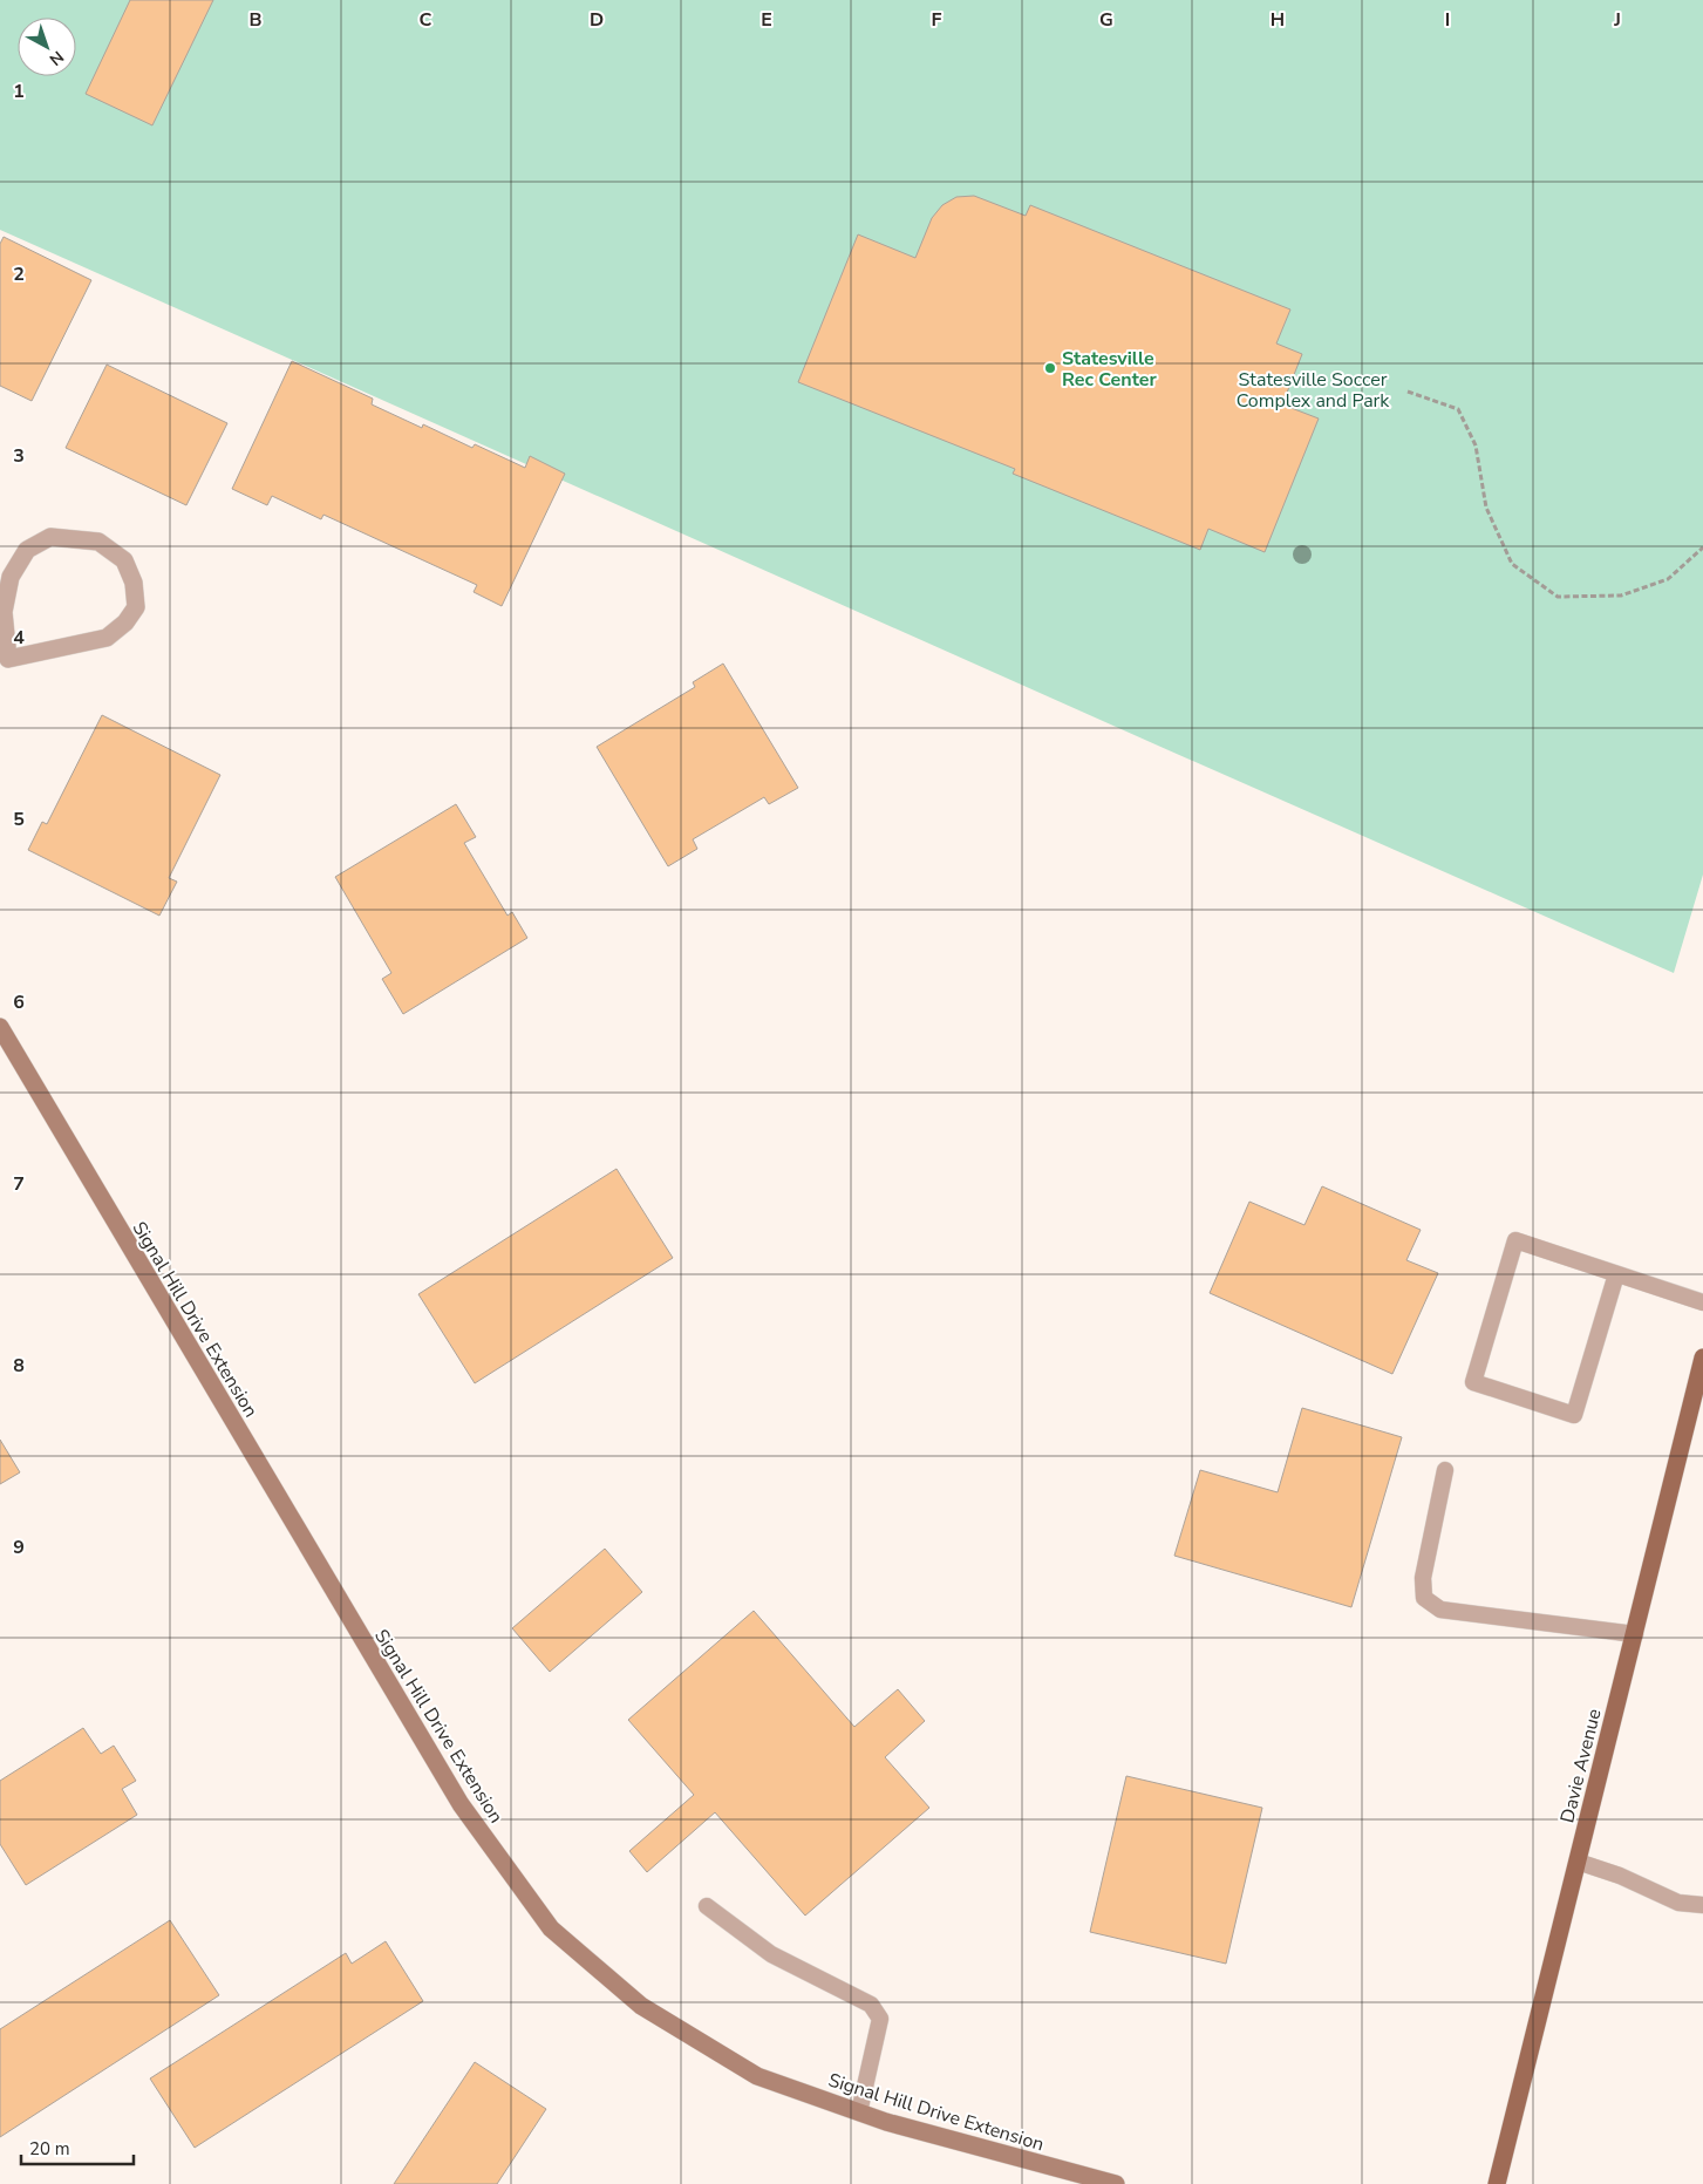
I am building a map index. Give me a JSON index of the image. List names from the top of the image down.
{
  "streets": {
    "main road": ["Davie Avenue"],
    "street": ["Signal Hill Drive Extension"]
  },
  "parks": ["Statesville Soccer Complex and Park"],
  "places": ["Statesville Rec Center"],
  "scale_bar": "20 m",
  "north": "bottom right",
  "grid": {
    "columns": [
      "B",
      "C",
      "D",
      "E",
      "F",
      "G",
      "H",
      "I",
      "J"
    ],
    "rows": [
      "1",
      "2",
      "3",
      "4",
      "5",
      "6",
      "7",
      "8",
      "9"
    ]
  }
}
